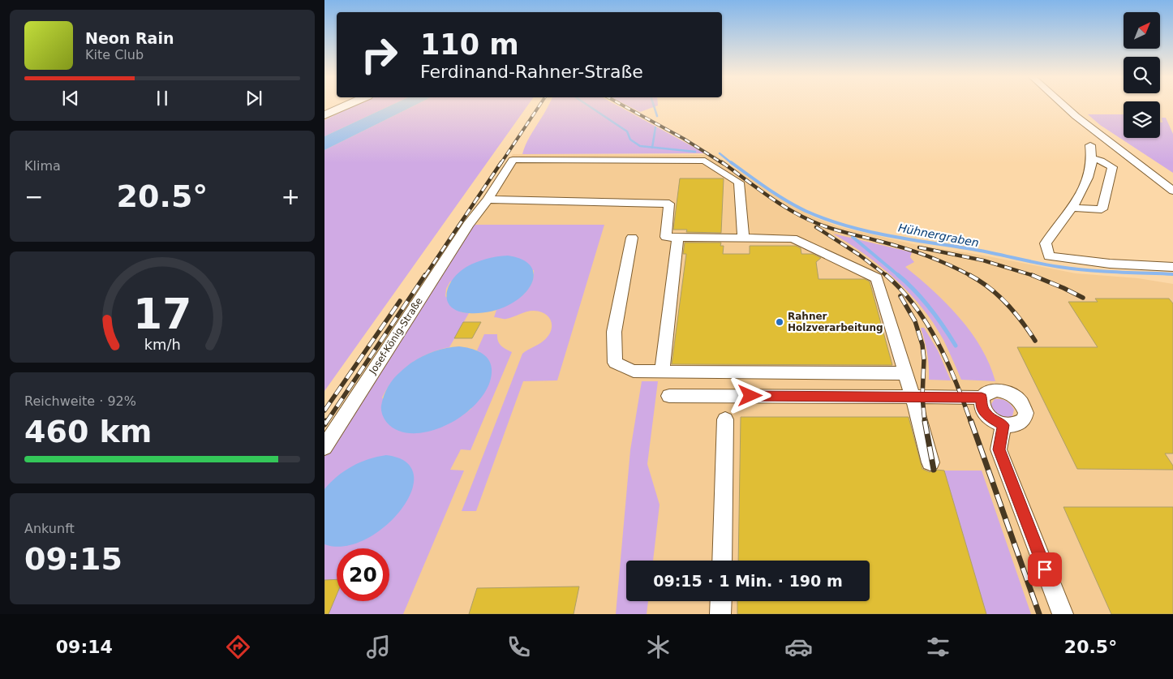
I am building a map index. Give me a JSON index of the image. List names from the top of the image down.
{
  "streets": {
    "street": ["Josef-König-Straße"]
  },
  "water": ["Hühnergraben"],
  "places": ["Rahner Holzverarbeitung"],
  "north": "top right",
  "page": {
    "turn": ["110 m", "Ferdinand-Rahner-Straße"],
    "song": ["Neon Rain", "Kite Club"],
    "tile": [
      "Klima",
      ["Reichweite · 92%", "460 km"],
      ["Ankunft", "09:15"]
    ],
    "heat": ["−", "20.5°", "+"],
    "limit": "20",
    "trip": "09:15 · 1 Min. · 190 m",
    "tabs": ["09:14", "20.5°"],
    "gauge": ["17", "km/h"]
  }
}
